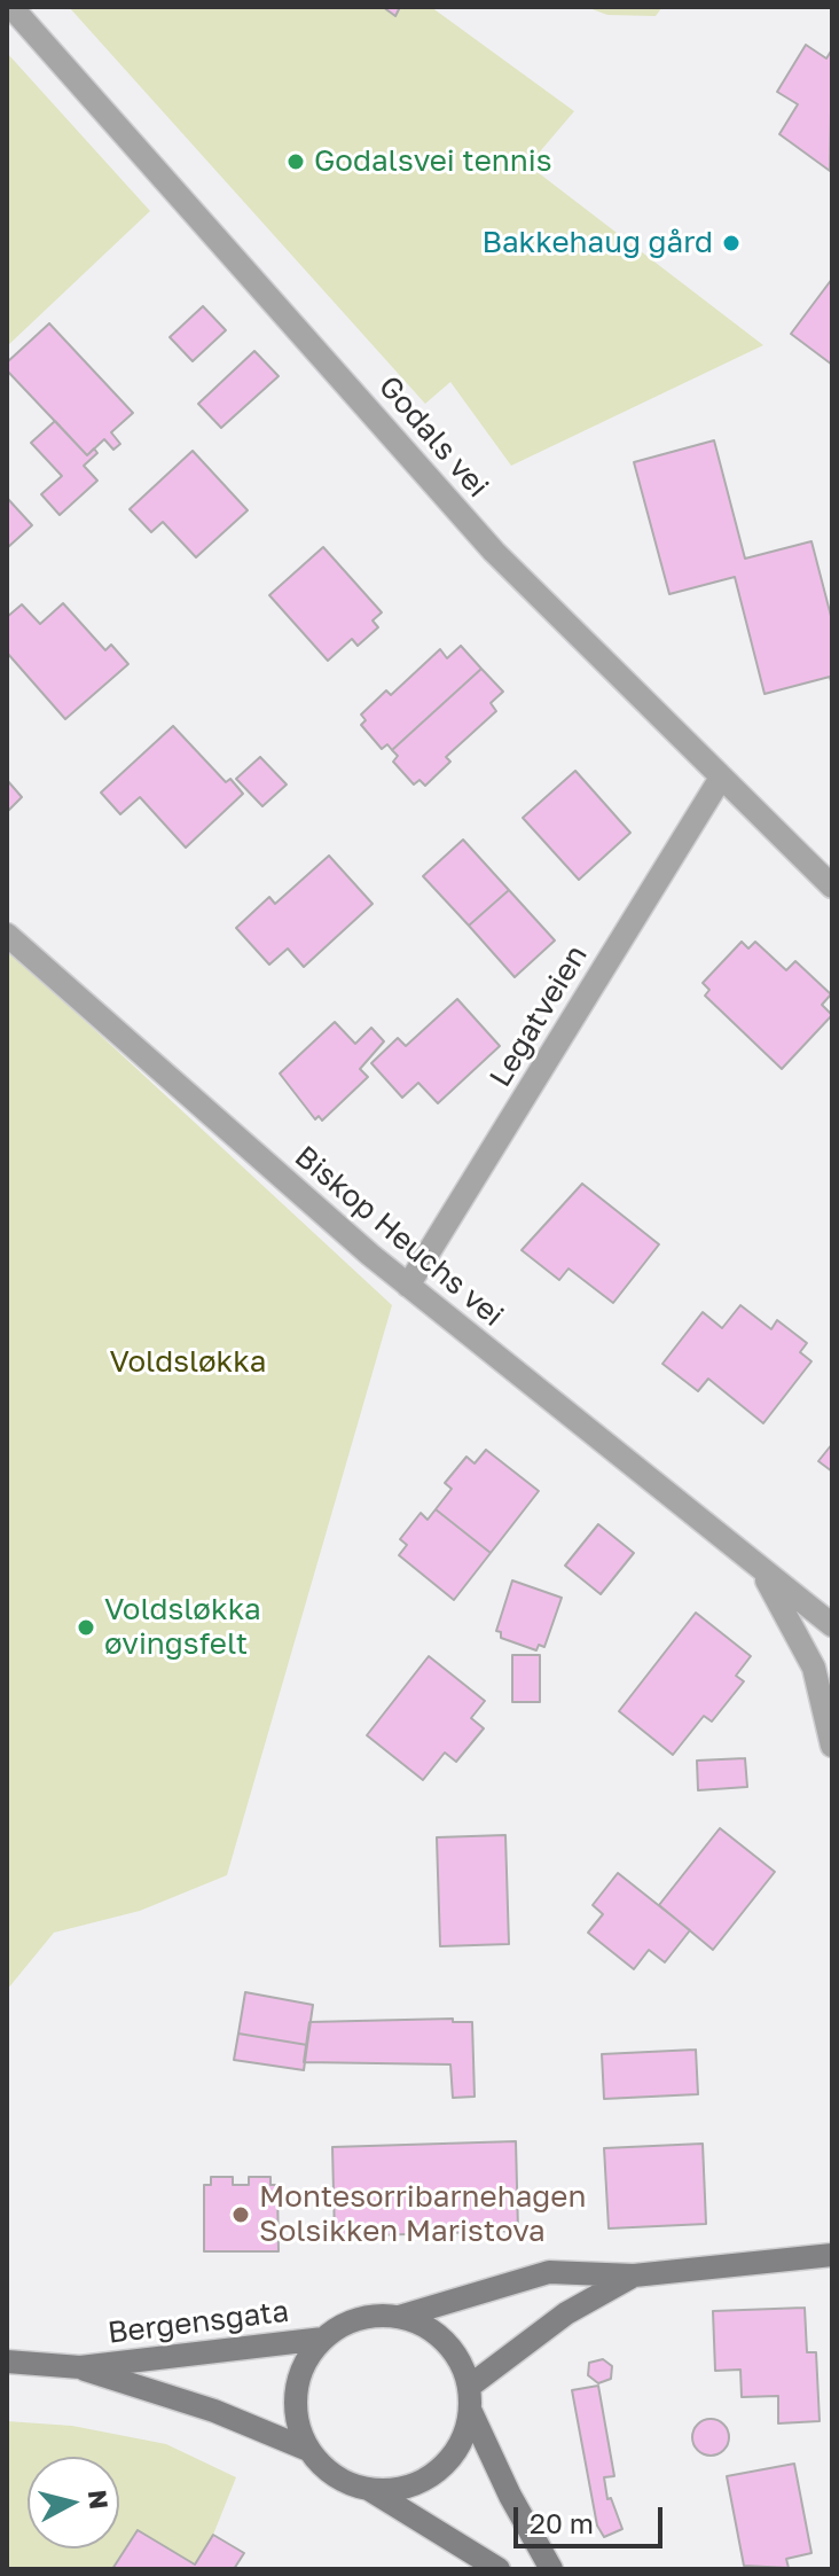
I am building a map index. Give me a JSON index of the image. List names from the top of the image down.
{
  "streets": {
    "main road": ["Bergensgata"],
    "street": ["Godals vei", "Legatveien", "Biskop Heuchs vei"]
  },
  "crossings": [
    ["Godals vei", "Legatveien"],
    ["Legatveien", "Biskop Heuchs vei"]
  ],
  "parks": ["Voldsløkka"],
  "places": [
    "Godalsvei tennis",
    "Bakkehaug gård",
    "Voldsløkka øvingsfelt",
    "Montesorribarnehagen Solsikken Maristova"
  ],
  "scale_bar": "20 m",
  "north": "right"
}
